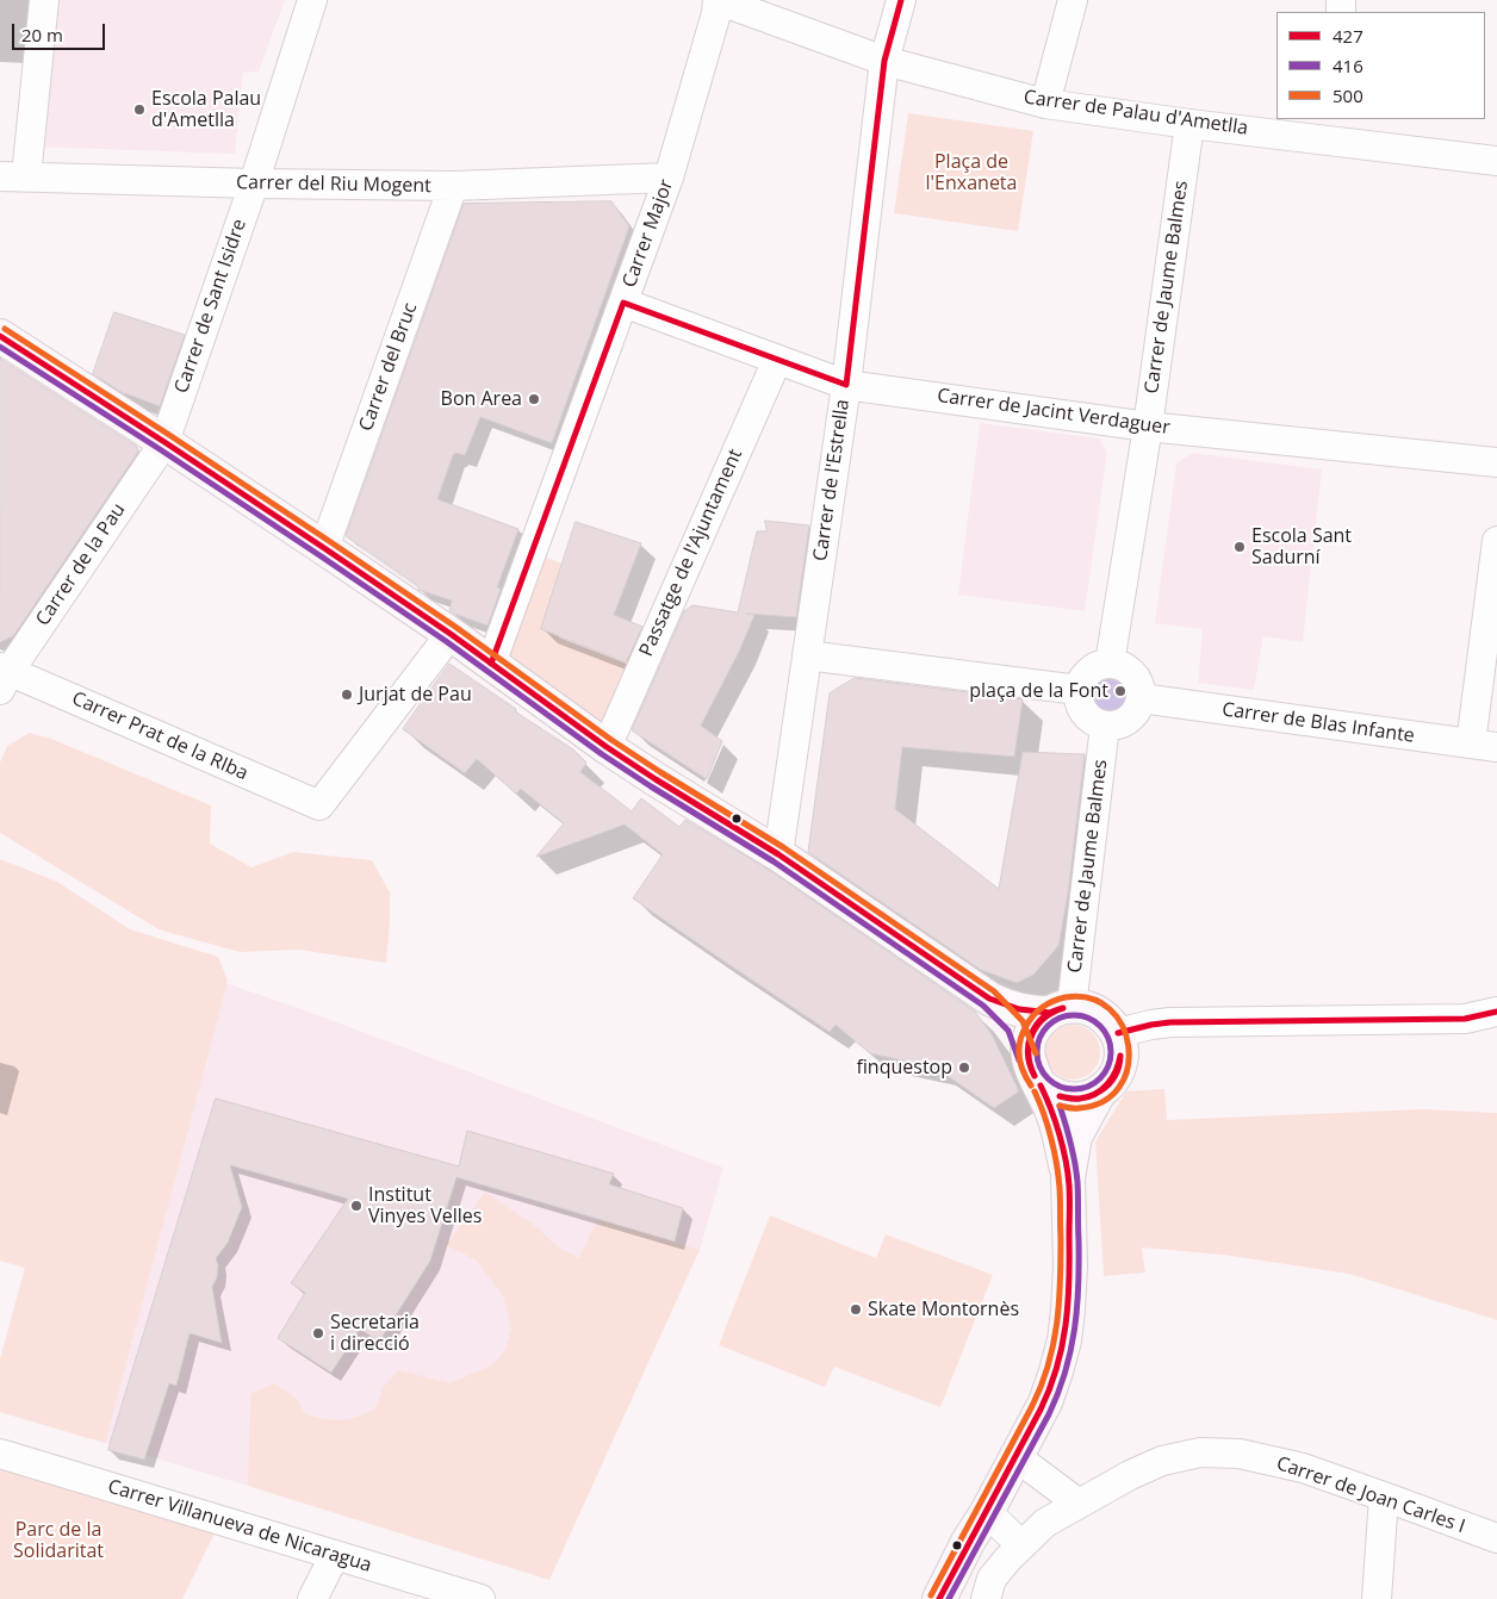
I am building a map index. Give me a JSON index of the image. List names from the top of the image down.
{
  "streets": {
    "street": [
      "Carrer de Palau d'Ametlla",
      "Carrer del Riu Mogent",
      "Carrer Major",
      "Carrer de Jaume Balmes",
      "Carrer de Sant Isidre",
      "Carrer del Bruc",
      "Carrer de Jacint Verdaguer",
      "Carrer de l'Estrella",
      "Passatge de l'Ajuntament",
      "Carrer de la Pau",
      "Carrer de Blas Infante",
      "Carrer Prat de la RIba",
      "Carrer de Joan Carles I",
      "Carrer Villanueva de Nicaragua"
    ]
  },
  "crossings": [
    ["Carrer de Palau d'Ametlla", "Carrer Major"],
    ["Carrer de Palau d'Ametlla", "Carrer de Jaume Balmes"],
    ["Carrer de Palau d'Ametlla", "Carrer de l'Estrella"],
    ["Carrer del Riu Mogent", "Carrer Major"],
    ["Carrer del Riu Mogent", "Carrer de Sant Isidre"],
    ["Carrer del Riu Mogent", "Carrer del Bruc"],
    ["Carrer Major", "Carrer de Jacint Verdaguer"],
    ["Carrer de Jaume Balmes", "Carrer de Jacint Verdaguer"],
    ["Carrer de Jaume Balmes", "Carrer de Blas Infante"],
    ["Carrer de Sant Isidre", "Carrer de la Pau"],
    ["Carrer de Jacint Verdaguer", "Carrer de l'Estrella"],
    ["Carrer de Jacint Verdaguer", "Passatge de l'Ajuntament"],
    ["Carrer de la Pau", "Carrer Prat de la RIba"]
  ],
  "parks": ["Plaça de l'Enxaneta", "Parc de la Solidaritat"],
  "places": [
    "Escola Palau d'Ametlla",
    "Bon Area",
    "Escola Sant Sadurní",
    "plaça de la Font",
    "Jurjat de Pau",
    "finquestop",
    "Institut Vinyes Velles",
    "Skate Montornès",
    "Secretaria i direcció"
  ],
  "lines": ["transit line 427", "transit line 500", "transit line 416"],
  "legend": ["427", "416", "500"],
  "scale_bar": "20 m"
}
